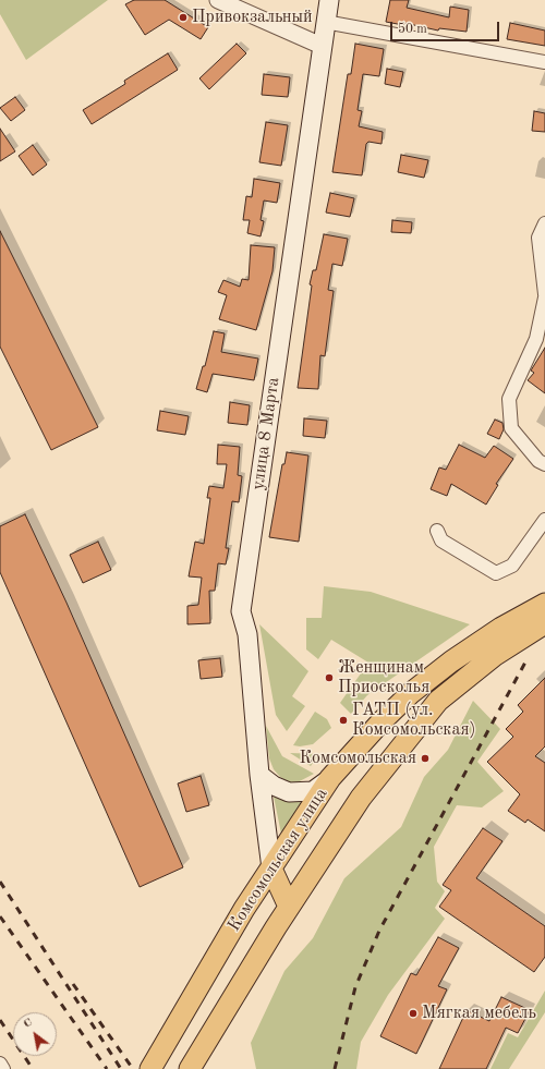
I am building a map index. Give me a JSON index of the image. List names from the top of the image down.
{
  "streets": {
    "main road": ["улица 8 Марта", "Комсомольская улица"]
  },
  "crossings": [
    ["улица 8 Марта", "Комсомольская улица"]
  ],
  "places": [
    "Привокзальный",
    "Женщинам Приосколья",
    "ГАТП (ул. Комсомольская)",
    "Комсомольская",
    "Мягкая мебель"
  ],
  "scale_bar": "50 m",
  "north": "top left"
}
